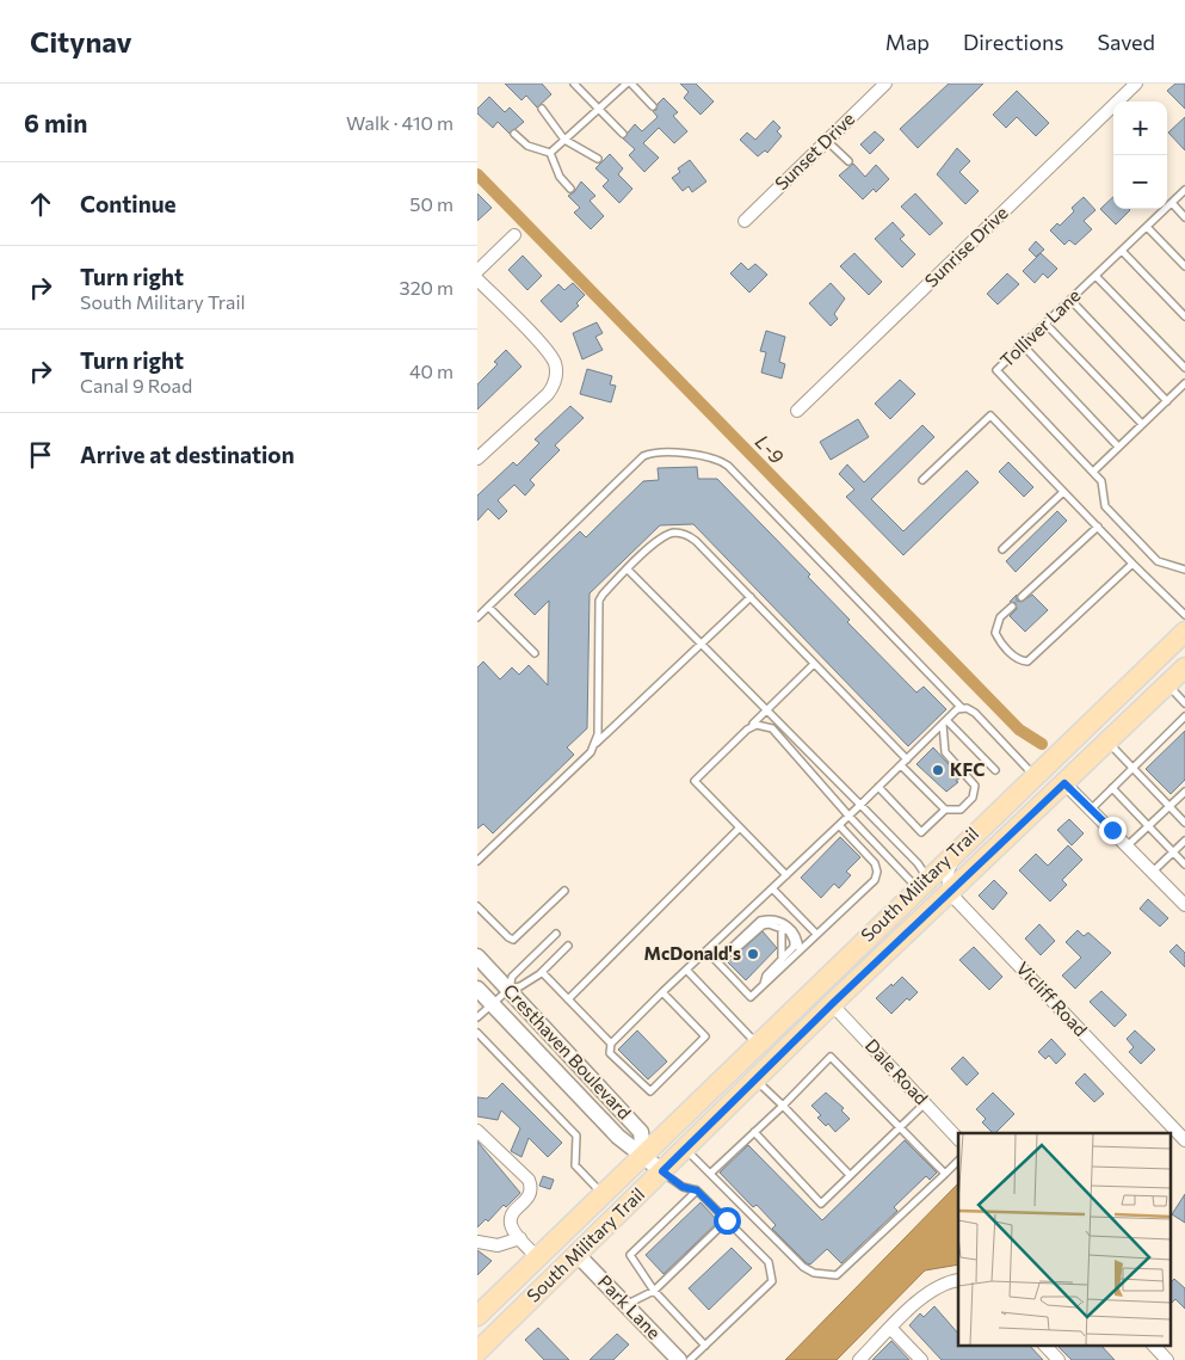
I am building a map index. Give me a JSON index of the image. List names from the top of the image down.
{
  "streets": {
    "main road": ["South Military Trail"],
    "street": [
      "Sunset Drive",
      "Sunrise Drive",
      "Vicliff Road",
      "Cresthaven Boulevard",
      "Dale Road",
      "Park Lane"
    ],
    "lane": ["Tolliver Lane"]
  },
  "crossings": [
    ["South Military Trail", "Vicliff Road"],
    ["South Military Trail", "Cresthaven Boulevard"],
    ["South Military Trail", "Dale Road"],
    ["South Military Trail", "Park Lane"]
  ],
  "water": ["L-9"],
  "places": ["KFC", "McDonald's"],
  "page": {
    "header": "Citynav",
    "nav": ["Map", "Directions", "Saved"],
    "heading": ["6 min", "Walk · 410 m"],
    "map_buttons": ["+", "−"],
    "list": [
      ["Continue", "50 m"],
      ["Turn right", "South Military Trail", "320 m"],
      ["Turn right", "Canal 9 Road", "40 m"],
      "Arrive at destination"
    ]
  }
}
